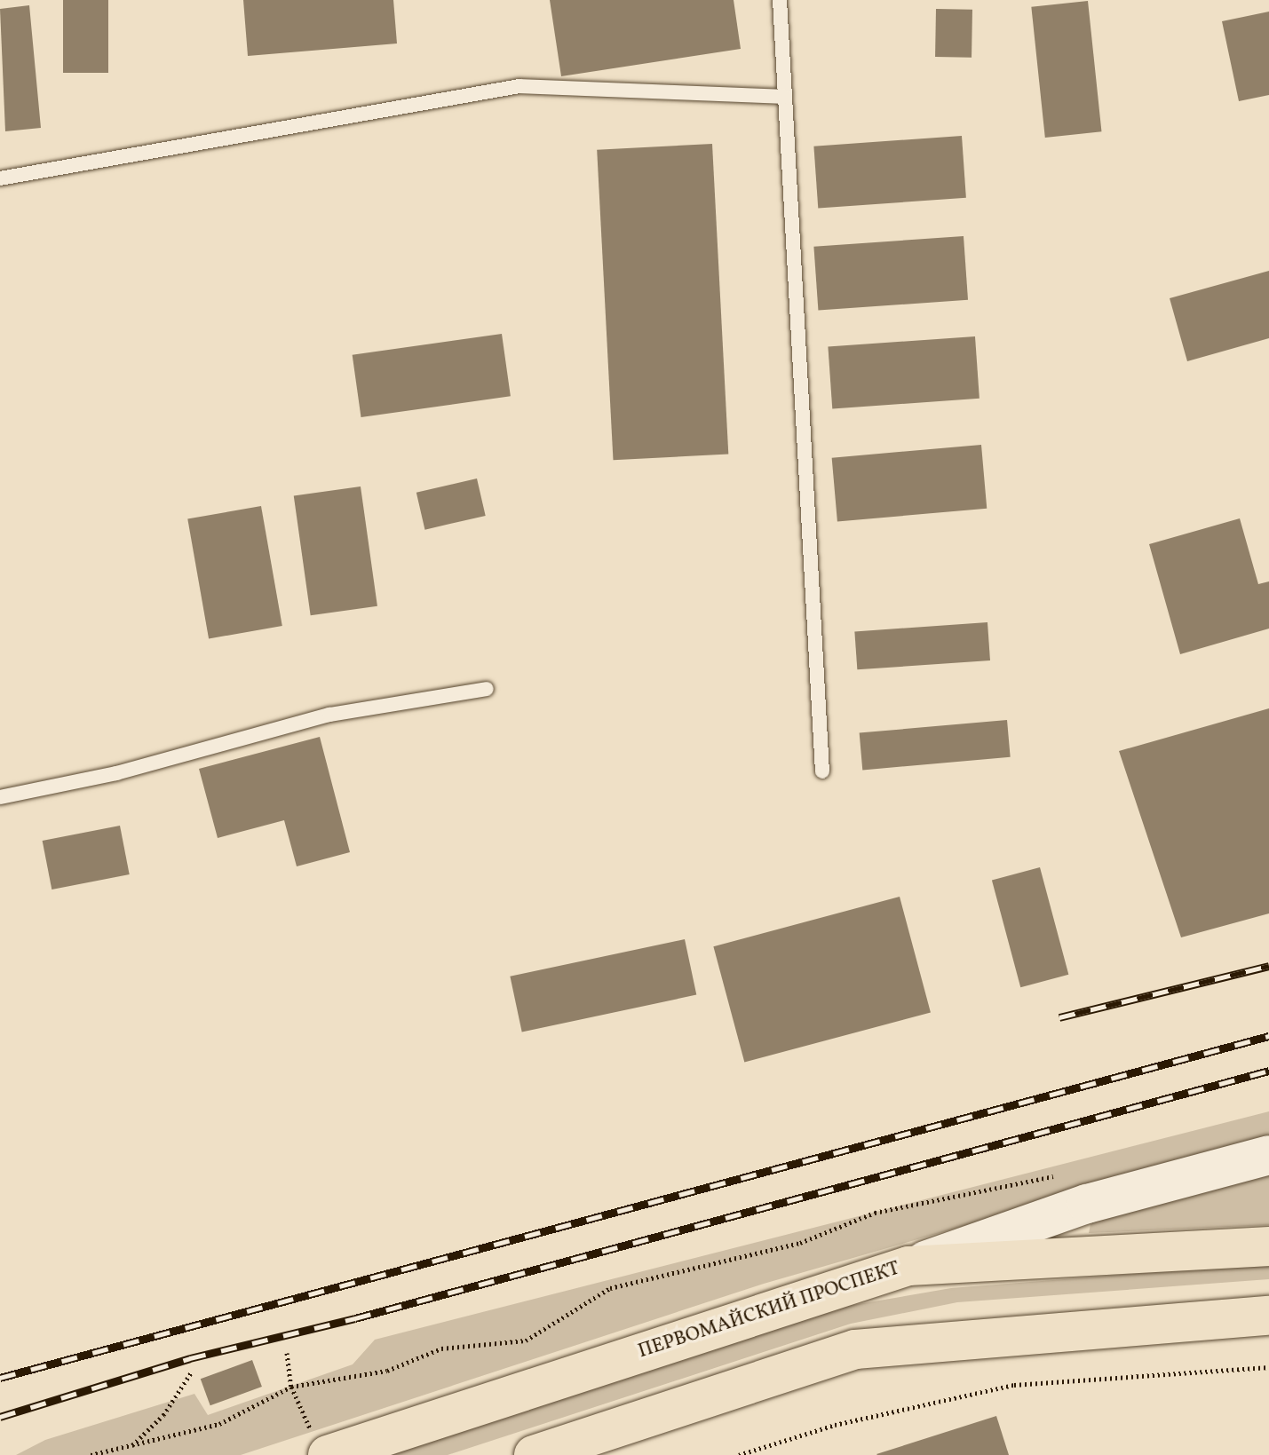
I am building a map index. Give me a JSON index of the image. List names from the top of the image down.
{
  "streets": {
    "main road": ["ПЕРВОМАЙСКИЙ ПРОСПЕКТ"]
  }
}
